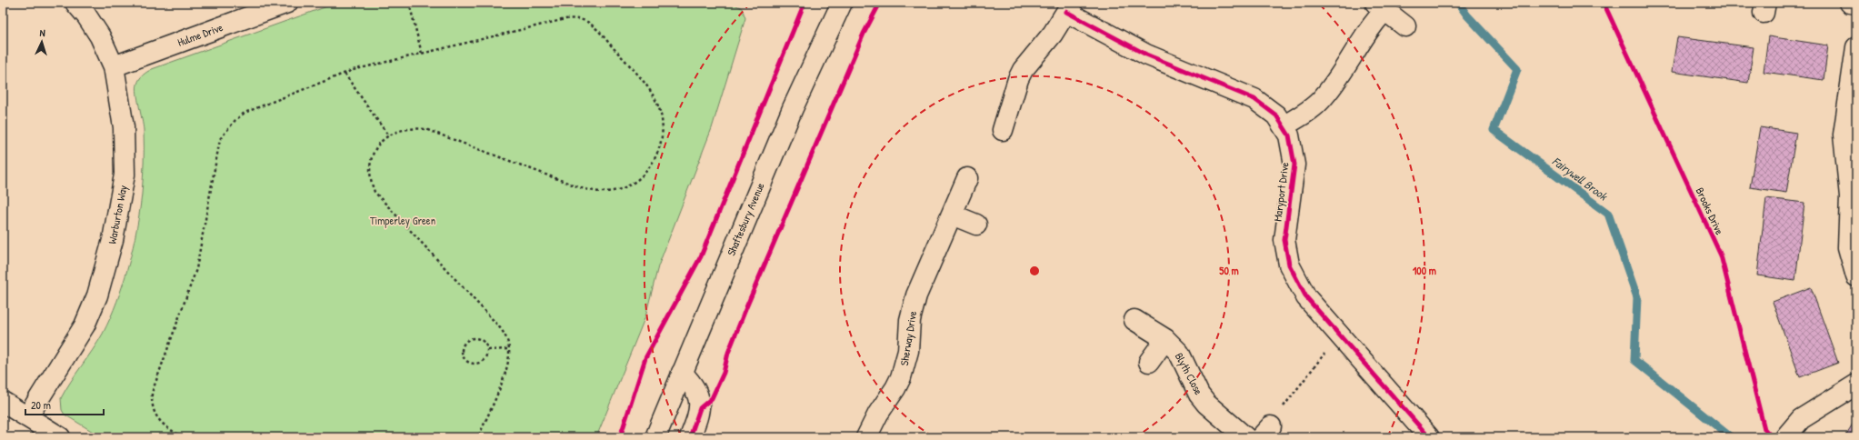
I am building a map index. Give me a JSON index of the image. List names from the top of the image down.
{
  "streets": {
    "main road": [
      "Hulme Drive",
      "Maryport Drive",
      "Warburton Way",
      "Shaftesbury Avenue",
      "Sherway Drive",
      "Blyth Close"
    ],
    "cycle path": ["Brooks Drive"]
  },
  "crossings": [
    ["Hulme Drive", "Warburton Way"]
  ],
  "water": ["Fairywell Brook"],
  "parks": ["Timperley Green"],
  "scale_bar": "20 m",
  "north": "top",
  "rings": ["50 m", "100 m"]
}
